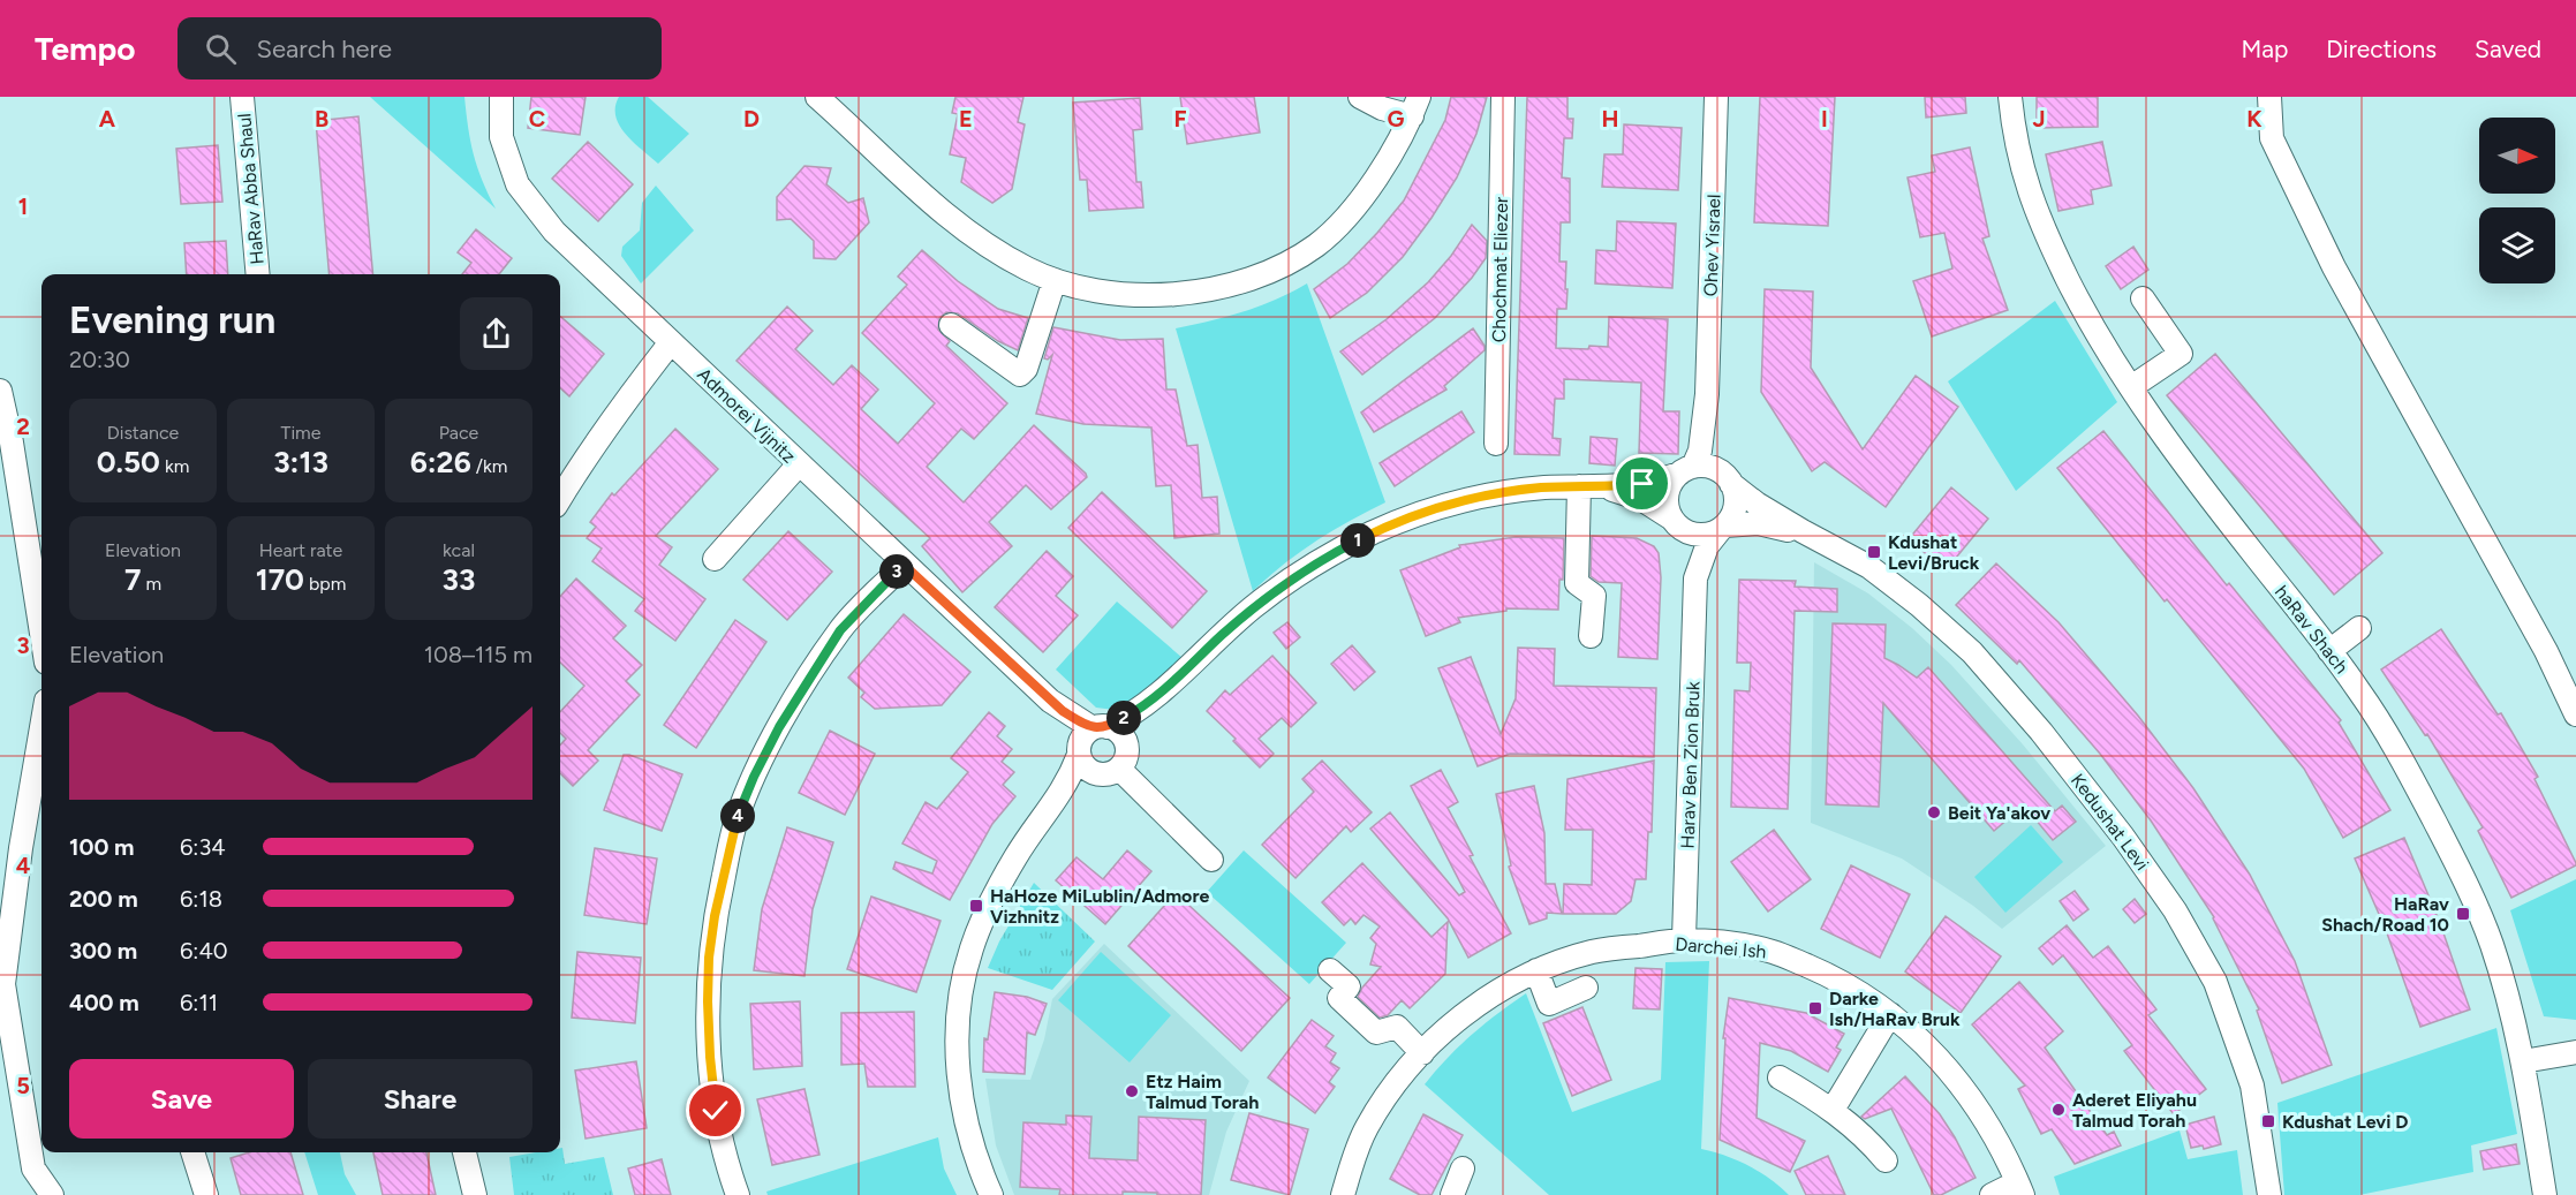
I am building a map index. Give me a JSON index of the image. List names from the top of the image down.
{
  "streets": {
    "street": [
      "HaRav Abba Shaul",
      "Ohev Yisrael",
      "Chochmat Eliezer",
      "Admorei Vijnitz",
      "haRav Shach",
      "Harav Ben Zion Bruk",
      "Kedushat Levi",
      "Darchei Ish"
    ]
  },
  "crossings": [
    ["Harav Ben Zion Bruk", "Kedushat Levi"],
    ["Harav Ben Zion Bruk", "Darchei Ish"]
  ],
  "places": {
    "transit": [
      "Kdushat Levi/Bruck",
      "HaHoze MiLublin/Admore Vizhnitz",
      "HaRav Shach/Road 10",
      "Darke Ish/HaRav Bruk",
      "Kdushat Levi D"
    ],
    "other": ["Beit Ya'akov", "Etz Haim Talmud Torah", "Aderet Eliyahu Talmud Torah"]
  },
  "north": "right",
  "page": {
    "header": "Tempo",
    "search": "Search here",
    "nav": ["Map", "Directions", "Saved"],
    "heading": ["Evening run", "20:30"],
    "stats": [
      ["Distance", "0.50 km"],
      ["Time", "3:13"],
      ["Pace", "6:26 /km"],
      ["Elevation", "7 m"],
      ["Heart rate", "170 bpm"],
      ["kcal", "33"]
    ],
    "pins": [
      "1",
      "3",
      "2",
      "4"
    ],
    "chart": ["Elevation", "108–115 m"],
    "list": [
      {
        "name": "100 m",
        "note": "6:34"
      },
      {
        "name": "200 m",
        "note": "6:18"
      },
      {
        "name": "300 m",
        "note": "6:40"
      },
      {
        "name": "400 m",
        "note": "6:11"
      }
    ],
    "buttons": ["Save", "Share"]
  },
  "grid": {
    "columns": [
      "A",
      "B",
      "C",
      "D",
      "E",
      "F",
      "G",
      "H",
      "I",
      "J",
      "K"
    ],
    "rows": [
      "1",
      "2",
      "3",
      "4",
      "5"
    ]
  }
}
